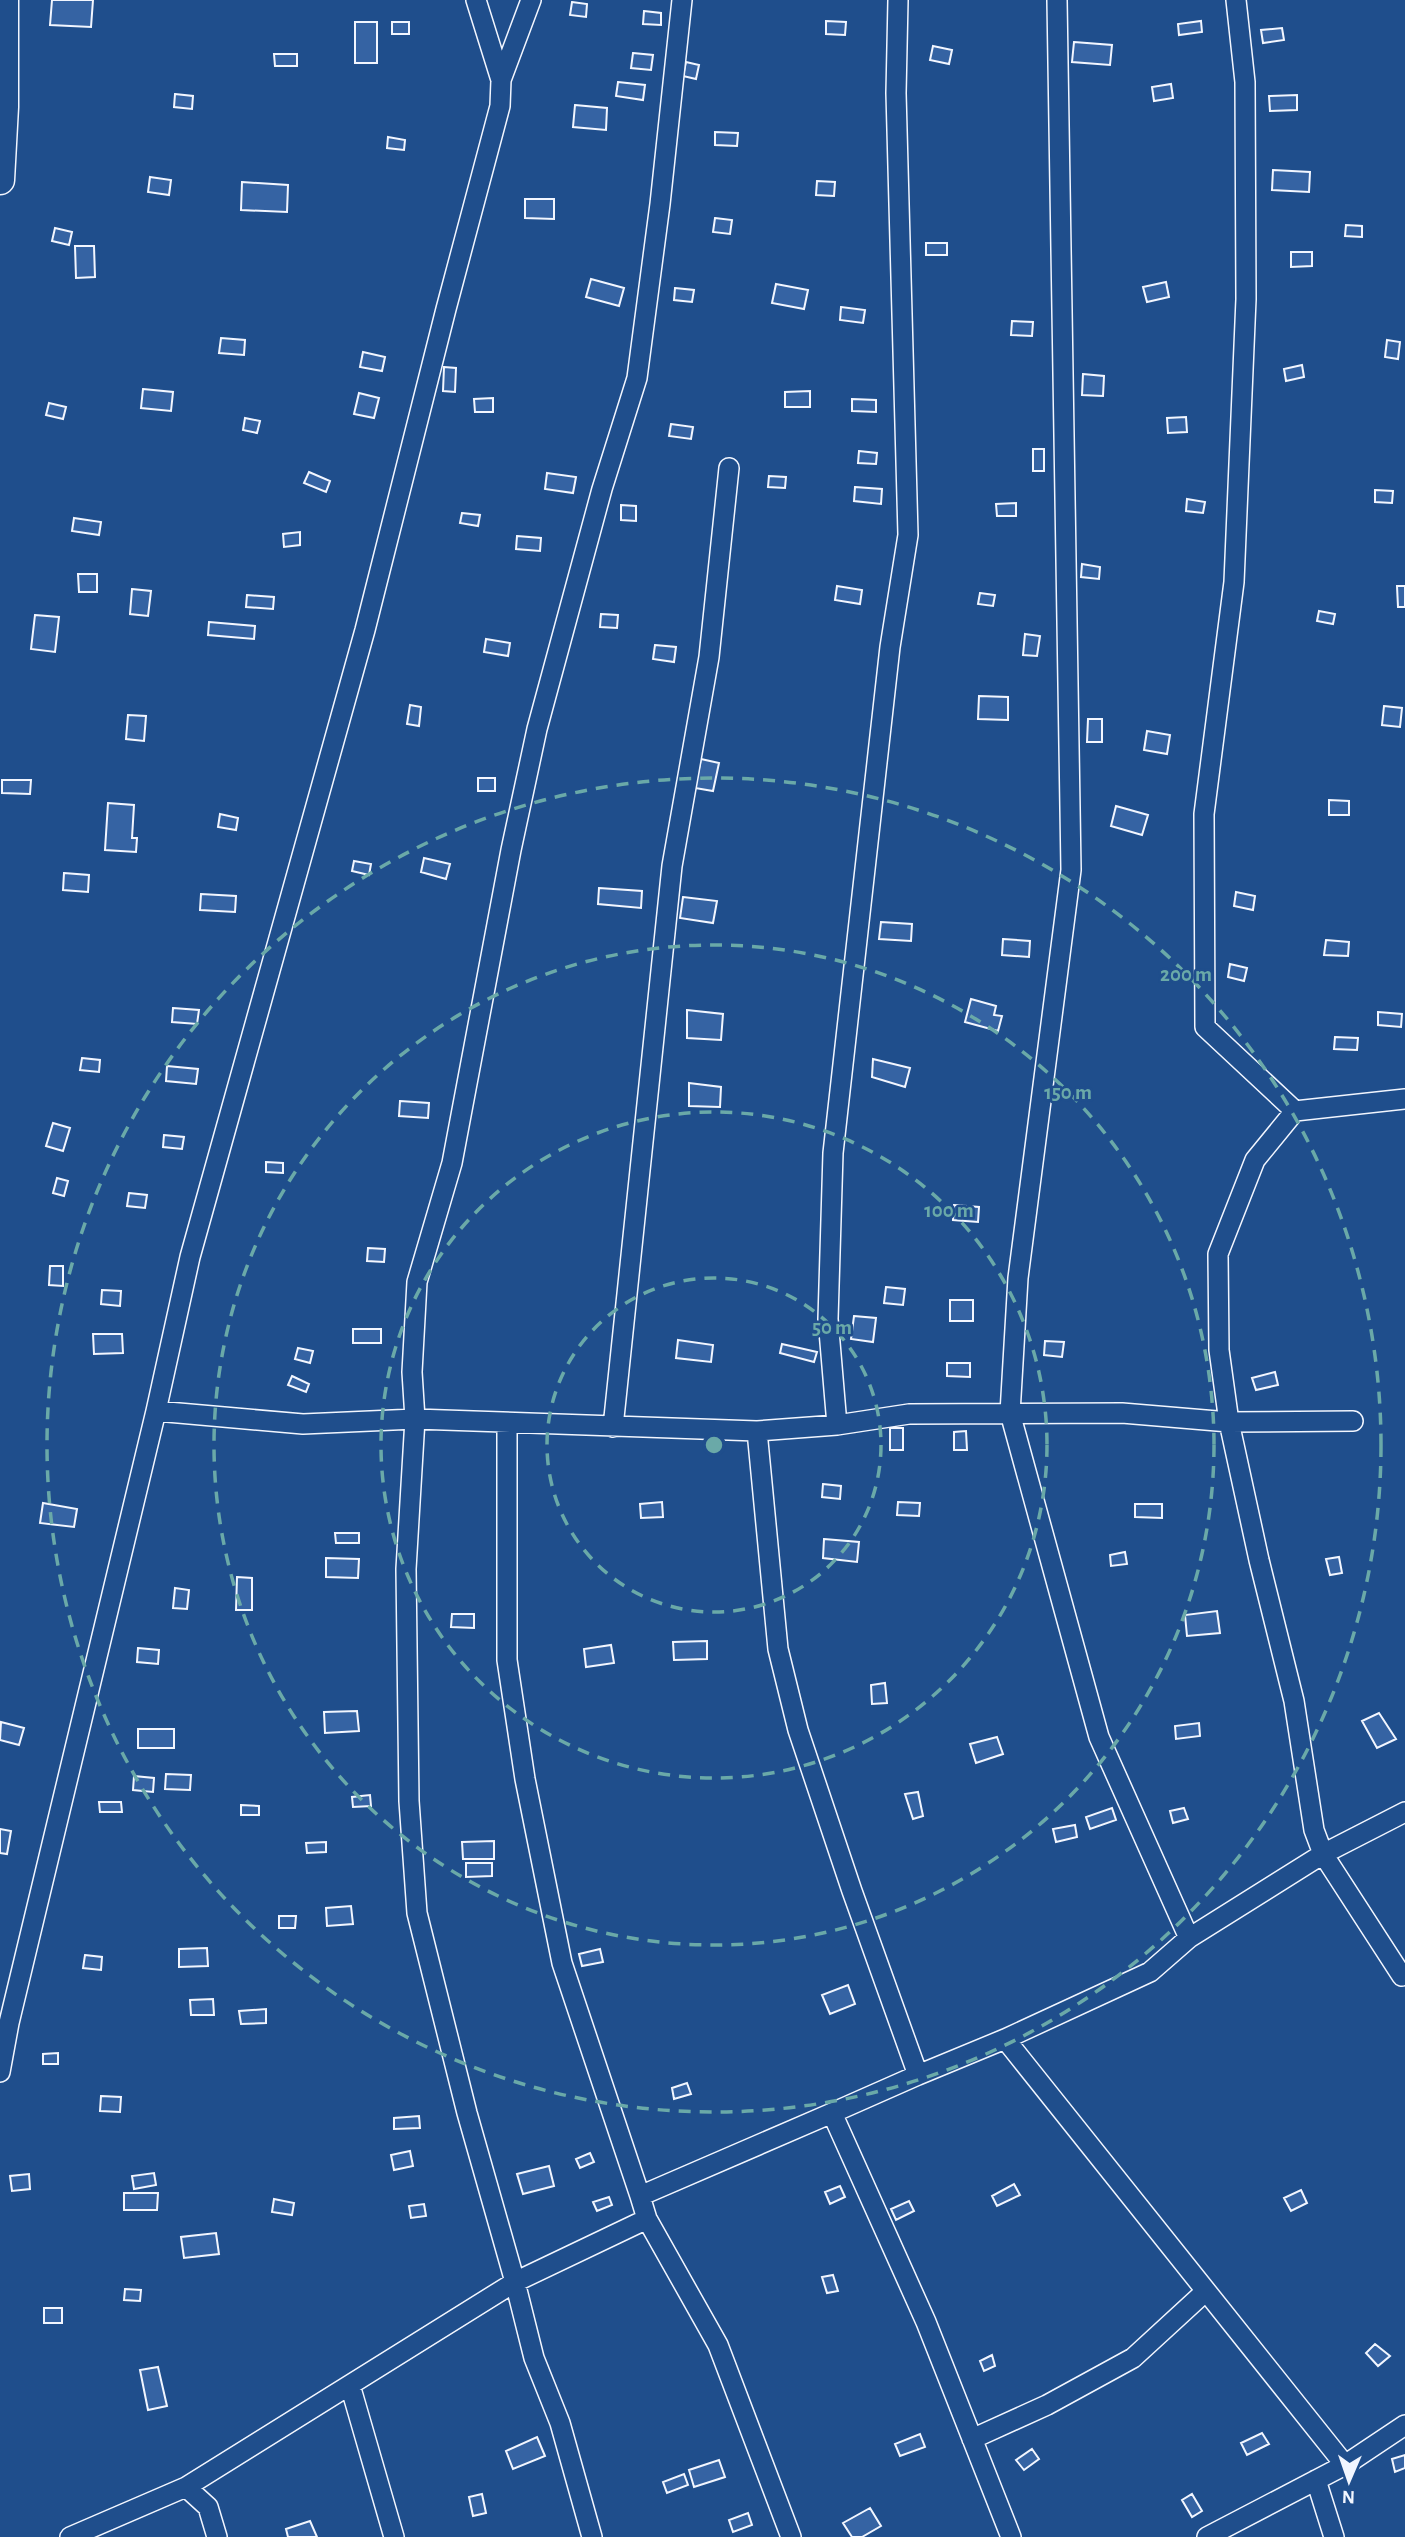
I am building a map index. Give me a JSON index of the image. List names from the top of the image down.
{
  "north": "bottom",
  "rings": [
    "200 m",
    "150 m",
    "100 m",
    "50 m"
  ]
}
